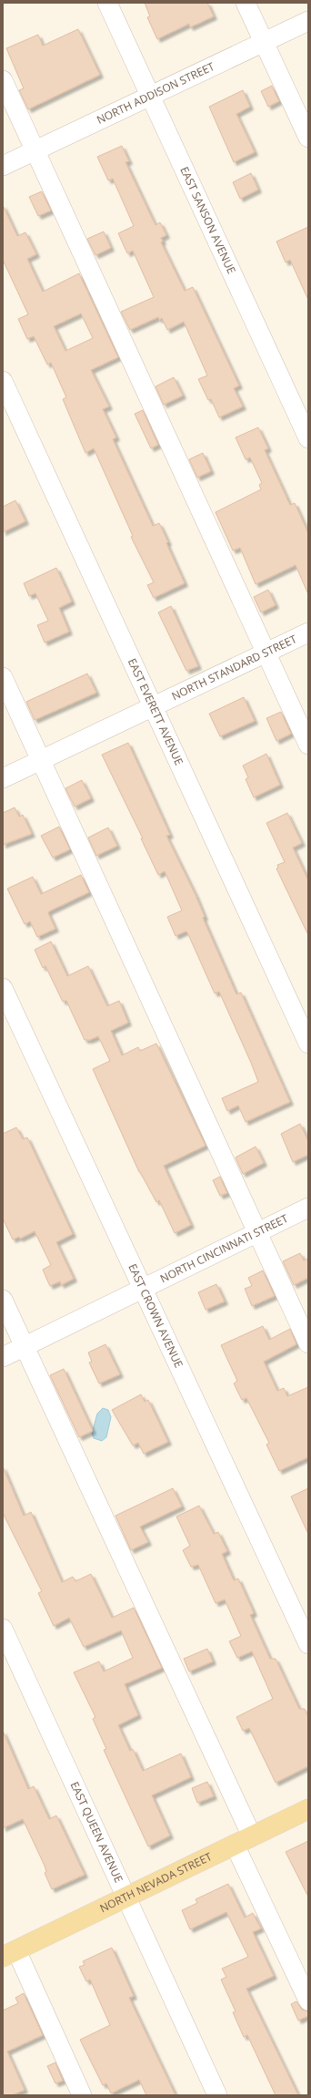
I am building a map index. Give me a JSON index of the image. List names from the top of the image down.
{
  "streets": {
    "main road": ["NORTH NEVADA STREET"],
    "street": [
      "NORTH ADDISON STREET",
      "EAST SANSON AVENUE",
      "NORTH STANDARD STREET",
      "EAST EVERETT AVENUE",
      "NORTH CINCINNATI STREET",
      "EAST CROWN AVENUE",
      "EAST QUEEN AVENUE"
    ]
  },
  "crossings": [
    ["NORTH ADDISON STREET", "EAST SANSON AVENUE"],
    ["NORTH STANDARD STREET", "EAST EVERETT AVENUE"],
    ["NORTH CINCINNATI STREET", "EAST CROWN AVENUE"],
    ["EAST QUEEN AVENUE", "NORTH NEVADA STREET"]
  ]
}
